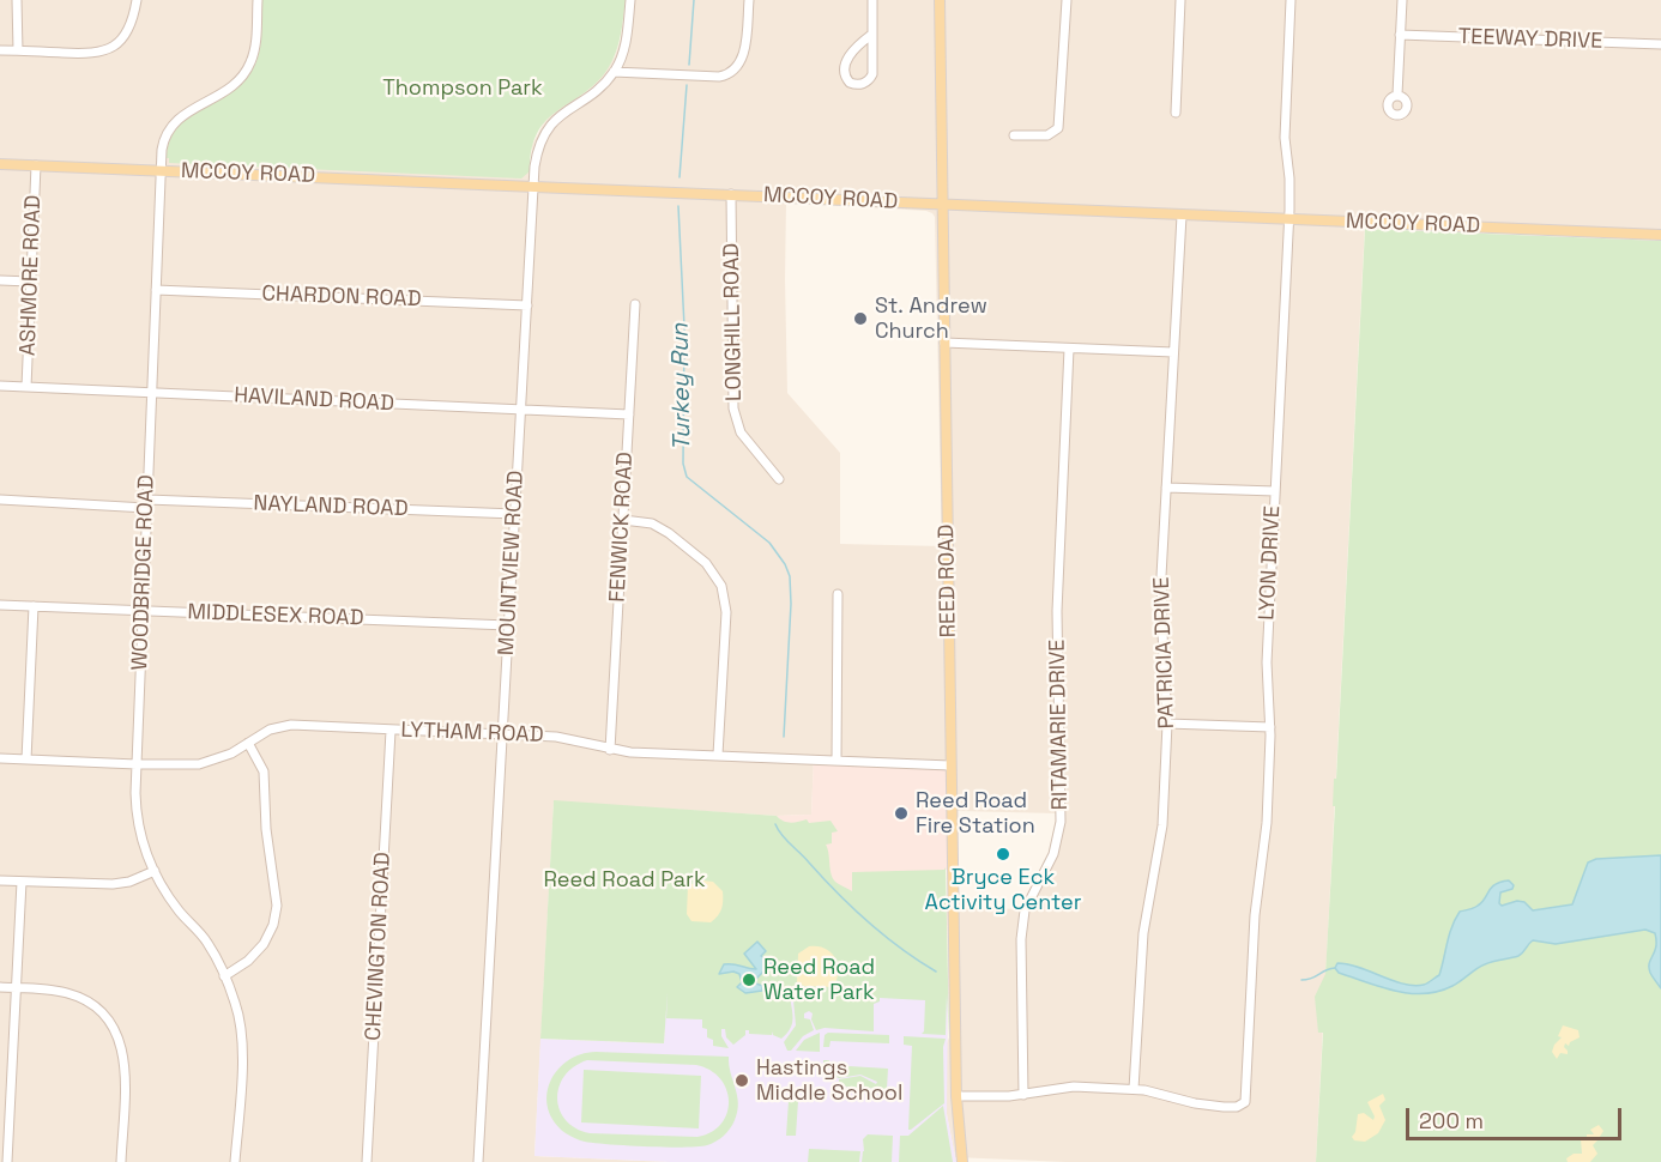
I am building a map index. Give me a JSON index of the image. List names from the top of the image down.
{
  "streets": {
    "main road": ["MCCOY ROAD", "REED ROAD"],
    "street": [
      "TEEWAY DRIVE",
      "ASHMORE ROAD",
      "CHARDON ROAD",
      "LONGHILL ROAD",
      "HAVILAND ROAD",
      "NAYLAND ROAD",
      "FENWICK ROAD",
      "MOUNTVIEW ROAD",
      "LYON DRIVE",
      "WOODBRIDGE ROAD",
      "MIDDLESEX ROAD",
      "PATRICIA DRIVE",
      "RITAMARIE DRIVE",
      "LYTHAM ROAD",
      "CHEVINGTON ROAD"
    ]
  },
  "crossings": [
    ["MCCOY ROAD", "ASHMORE ROAD"],
    ["MCCOY ROAD", "LONGHILL ROAD"],
    ["MCCOY ROAD", "MOUNTVIEW ROAD"],
    ["MCCOY ROAD", "LYON DRIVE"],
    ["MCCOY ROAD", "WOODBRIDGE ROAD"],
    ["MCCOY ROAD", "REED ROAD"],
    ["MCCOY ROAD", "PATRICIA DRIVE"],
    ["ASHMORE ROAD", "HAVILAND ROAD"],
    ["CHARDON ROAD", "MOUNTVIEW ROAD"],
    ["CHARDON ROAD", "WOODBRIDGE ROAD"],
    ["HAVILAND ROAD", "FENWICK ROAD"],
    ["HAVILAND ROAD", "MOUNTVIEW ROAD"],
    ["HAVILAND ROAD", "WOODBRIDGE ROAD"],
    ["NAYLAND ROAD", "MOUNTVIEW ROAD"],
    ["NAYLAND ROAD", "WOODBRIDGE ROAD"],
    ["FENWICK ROAD", "LYTHAM ROAD"],
    ["MOUNTVIEW ROAD", "MIDDLESEX ROAD"],
    ["MOUNTVIEW ROAD", "LYTHAM ROAD"],
    ["LYON DRIVE", "PATRICIA DRIVE"],
    ["WOODBRIDGE ROAD", "MIDDLESEX ROAD"],
    ["WOODBRIDGE ROAD", "LYTHAM ROAD"],
    ["REED ROAD", "LYTHAM ROAD"],
    ["LYTHAM ROAD", "CHEVINGTON ROAD"]
  ],
  "water": ["Turkey Run"],
  "parks": ["Thompson Park", "Reed Road Park"],
  "places": [
    "St. Andrew Church",
    "Reed Road Fire Station",
    "Bryce Eck Activity Center",
    "Reed Road Water Park",
    "Hastings Middle School"
  ],
  "scale_bar": "200 m"
}
